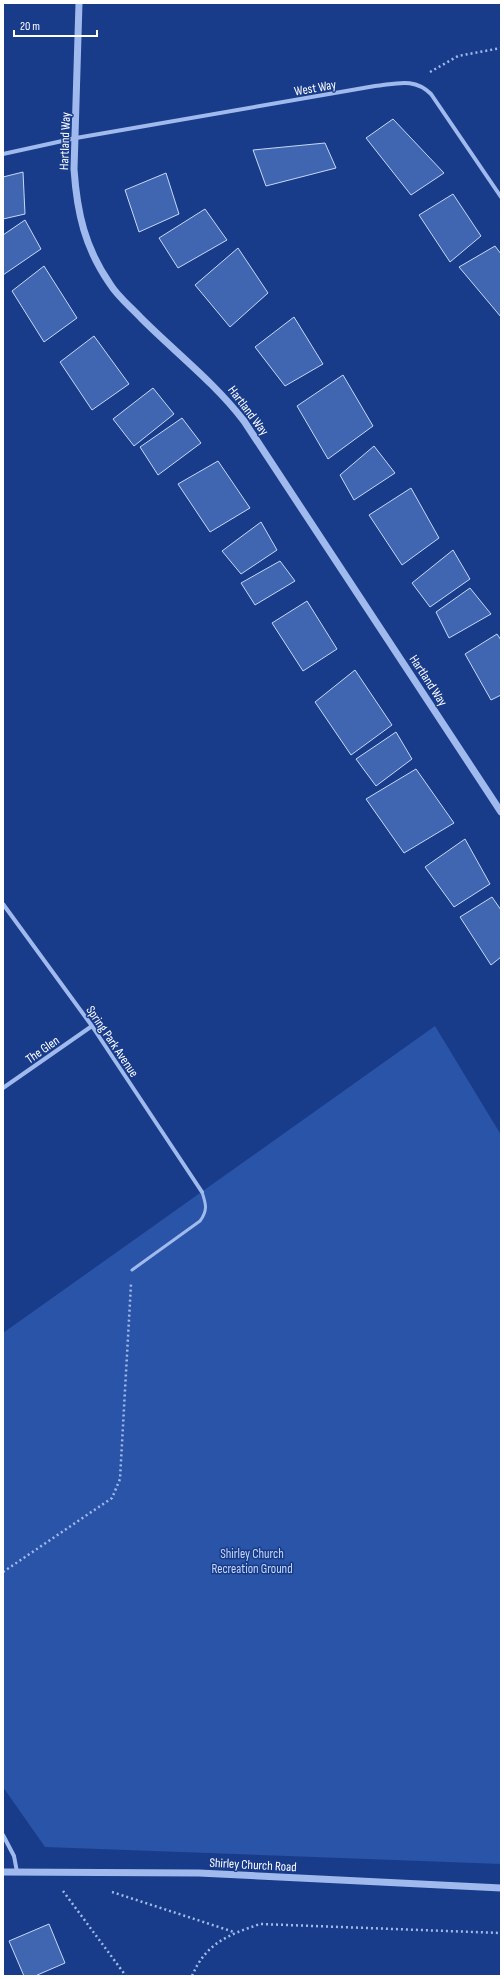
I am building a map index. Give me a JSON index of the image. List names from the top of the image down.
{
  "streets": {
    "street": [
      "West Way",
      "Hartland Way",
      "Spring Park Avenue",
      "The Glen",
      "Shirley Church Road"
    ]
  },
  "crossings": [
    ["West Way", "Hartland Way"],
    ["Spring Park Avenue", "The Glen"]
  ],
  "parks": ["Shirley Church Recreation Ground"],
  "scale_bar": "20 m"
}
